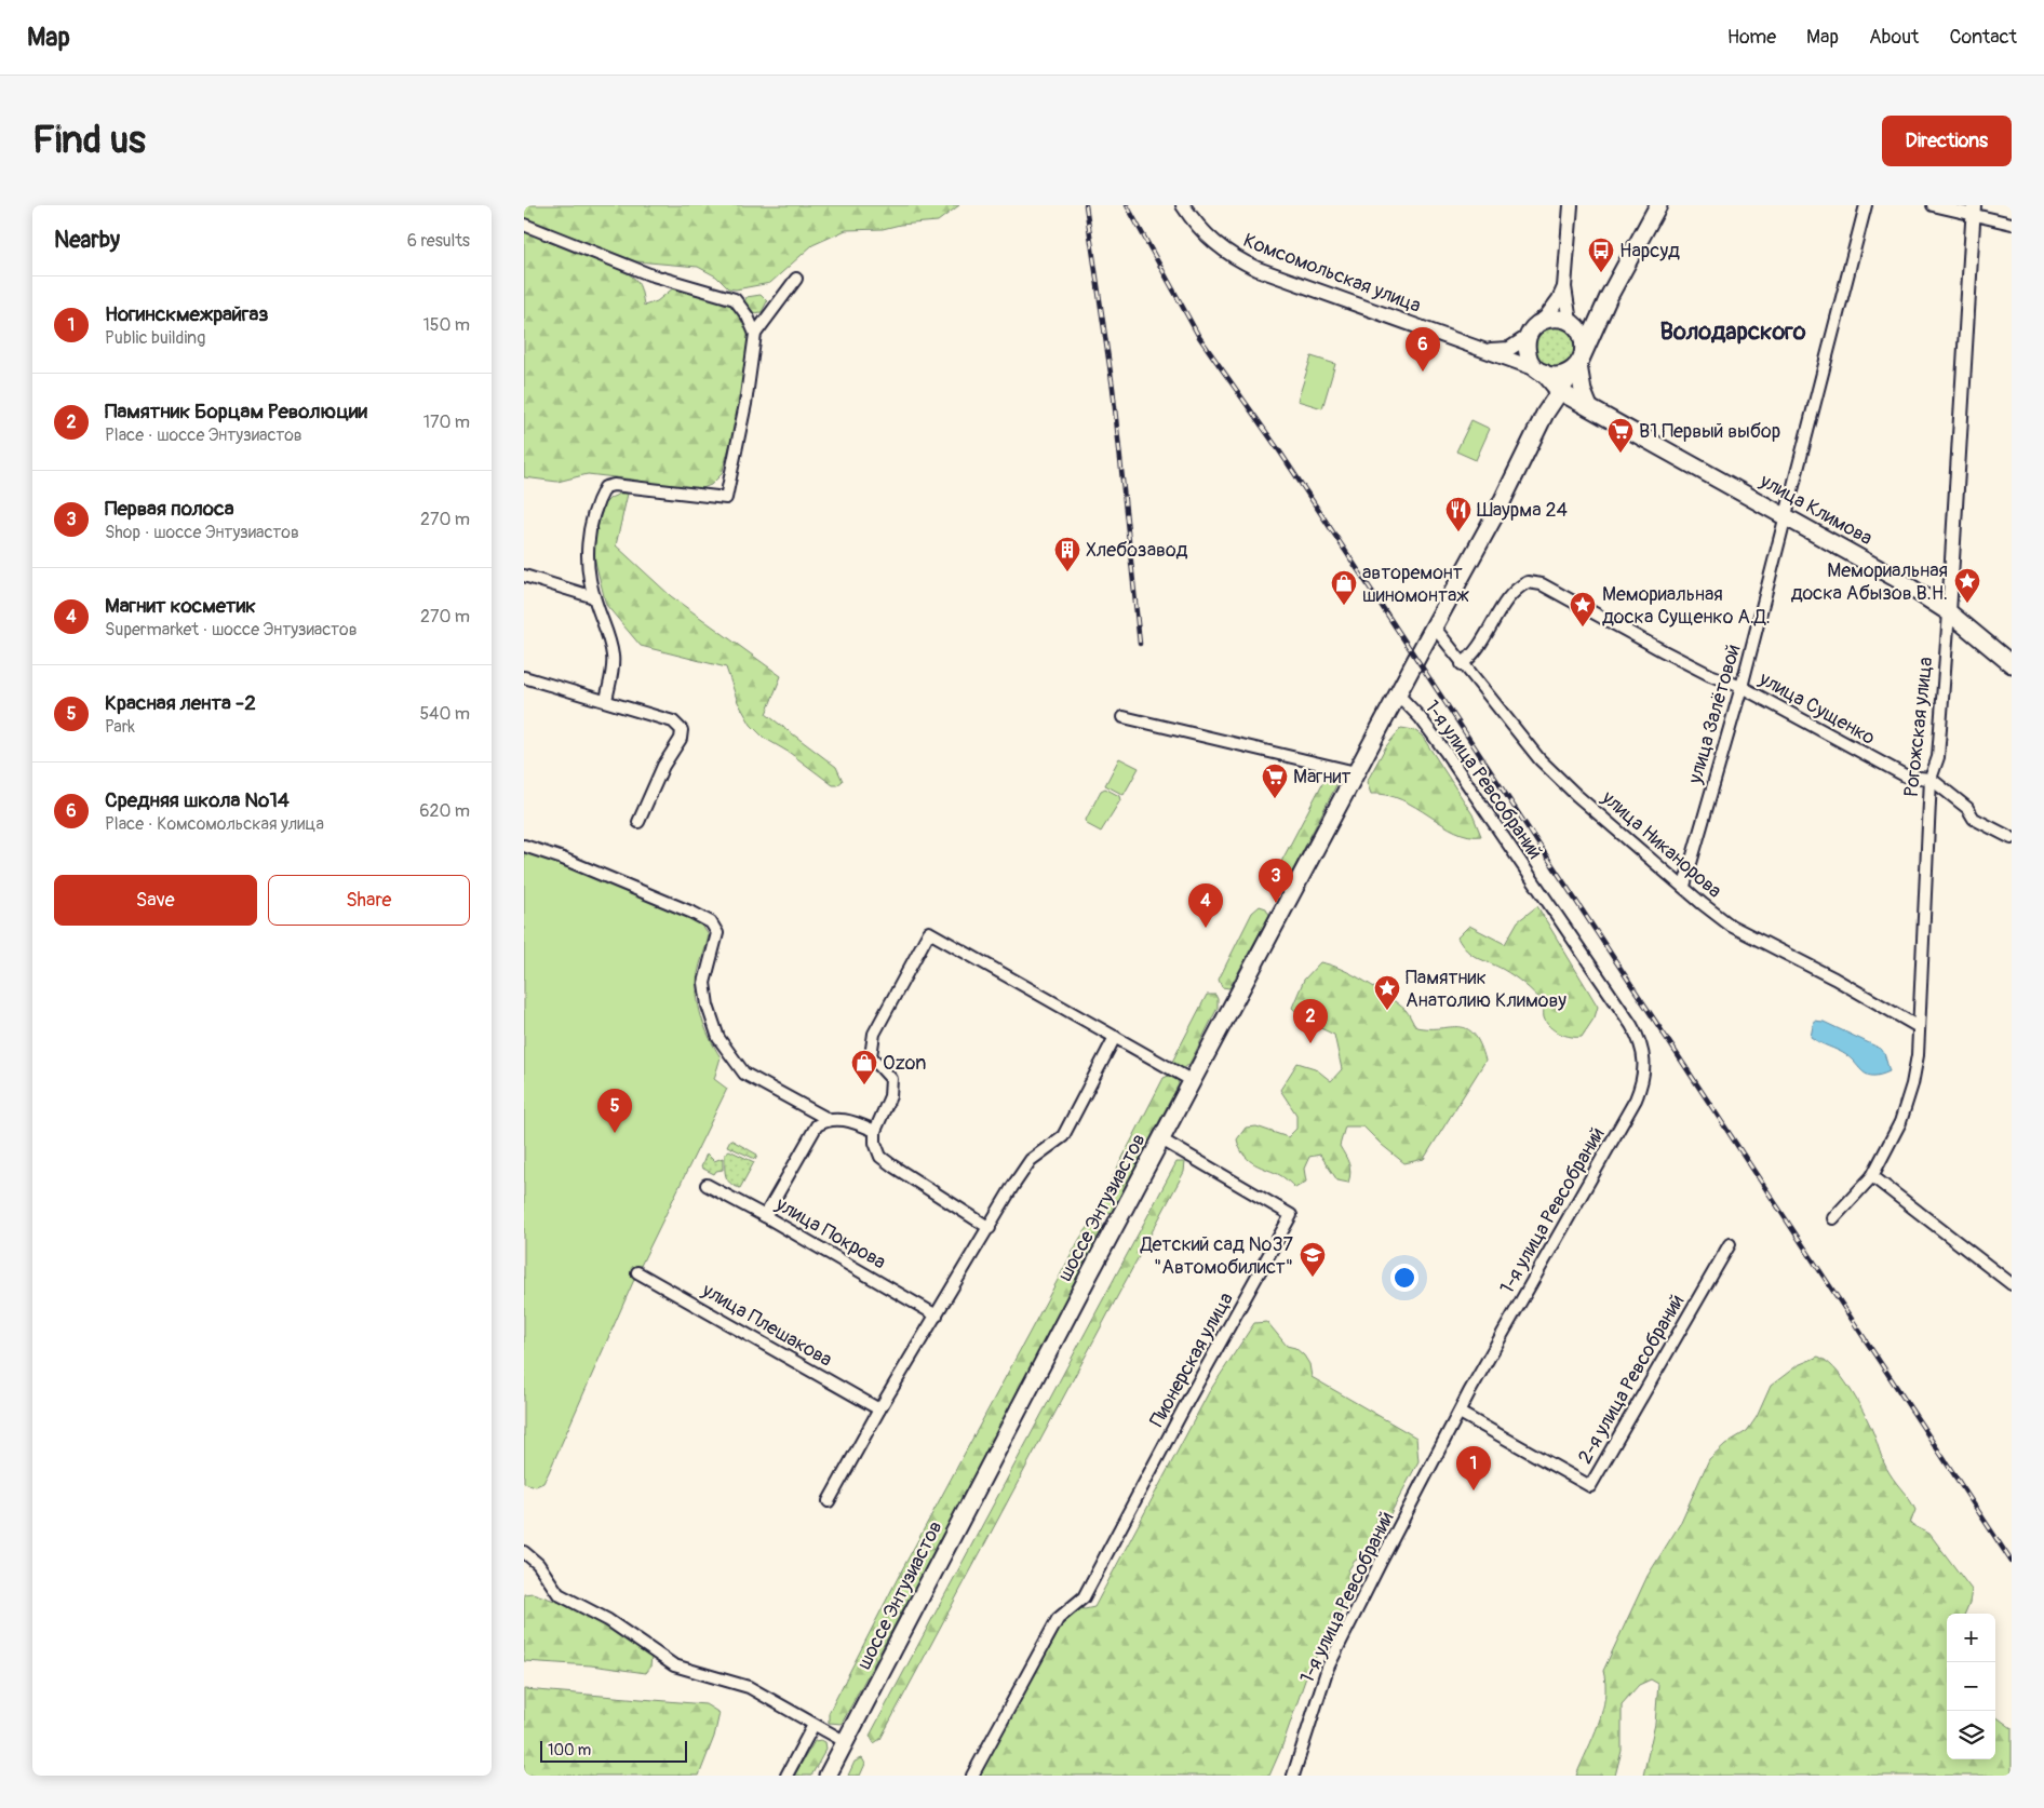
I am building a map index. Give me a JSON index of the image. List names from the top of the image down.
{
  "streets": {
    "main road": ["улица Климова", "шоссе Энтузиастов"],
    "street": [
      "Комсомольская улица",
      "улица Сущенко",
      "улица Залётовой",
      "Рогожская улица",
      "1-я улица Ревсобраний",
      "улица Никанорова",
      "улица Покрова",
      "улица Плешакова",
      "Пионерская улица",
      "2-я улица Ревсобраний"
    ]
  },
  "crossings": [
    ["Комсомольская улица", "улица Климова"],
    ["улица Климова", "улица Залётовой"],
    ["улица Климова", "Рогожская улица"],
    ["улица Сущенко", "улица Залётовой"],
    ["улица Сущенко", "Рогожская улица"],
    ["улица Сущенко", "улица Никанорова"],
    ["улица Залётовой", "улица Никанорова"],
    ["Рогожская улица", "улица Никанорова"],
    ["1-я улица Ревсобраний", "шоссе Энтузиастов"],
    ["1-я улица Ревсобраний", "2-я улица Ревсобраний"],
    ["улица Никанорова", "шоссе Энтузиастов"],
    ["шоссе Энтузиастов", "Пионерская улица"]
  ],
  "districts": ["Володарского"],
  "places": {
    "bus stop": ["Нарсуд"],
    "supermarket": ["В1 Первый выбор", "Магнит"],
    "restaurant": ["Шаурма 24"],
    "building": ["Хлебозавод"],
    "place": ["Мемориальная доска Абызов В.Н.", "Мемориальная доска Сущенко А.Д.", "Памятник Анатолию Климову"],
    "shop": ["авторемонт шиномонтаж", "Ozon"],
    "school or university": ["Детский сад №37 \"Автомобилист\""]
  },
  "scale_bar": "100 m",
  "page": {
    "header": "Map",
    "nav": [
      "Home",
      "Map",
      "About",
      "Contact"
    ],
    "buttons": [
      "Directions",
      ["Save", "Share"]
    ],
    "title": "Find us",
    "heading": ["Nearby", "6 results"],
    "list": [
      {
        "mark": "1",
        "name": "Ногинскмежрайгаз",
        "note": "Public building",
        "value": "150 m"
      },
      {
        "mark": "2",
        "name": "Памятник Борцам Революции",
        "note": "Place · шоссе Энтузиастов",
        "value": "170 m"
      },
      {
        "mark": "3",
        "name": "Первая полоса",
        "note": "Shop · шоссе Энтузиастов",
        "value": "270 m"
      },
      {
        "mark": "4",
        "name": "Магнит косметик",
        "note": "Supermarket · шоссе Энтузиастов",
        "value": "270 m"
      },
      {
        "mark": "5",
        "name": "Красная лента -2",
        "note": "Park",
        "value": "540 m"
      },
      {
        "mark": "6",
        "name": "Средняя школа №14",
        "note": "Place · Комсомольская улица",
        "value": "620 m"
      }
    ],
    "pins": [
      "6",
      "3",
      "4",
      "2",
      "5",
      "1"
    ],
    "map_buttons": ["+", "−"],
    "scale": "100 m"
  }
}
